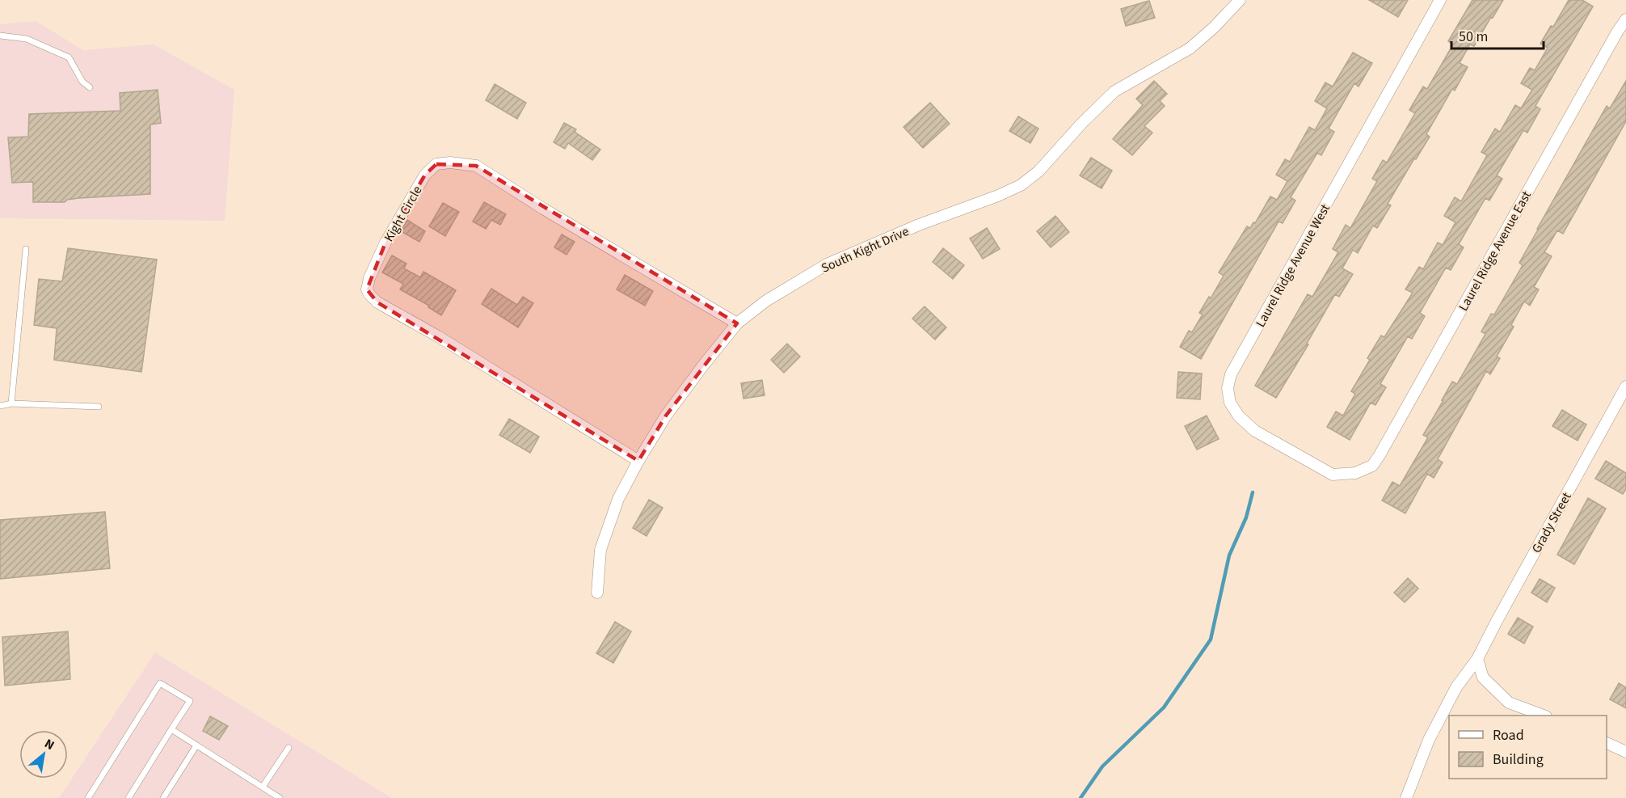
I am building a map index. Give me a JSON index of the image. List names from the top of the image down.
{
  "streets": {
    "street": [
      "Kight Circle",
      "South Kight Drive",
      "Laurel Ridge Avenue East",
      "Laurel Ridge Avenue West",
      "Grady Street"
    ]
  },
  "crossings": [
    ["Kight Circle", "South Kight Drive"],
    ["Laurel Ridge Avenue East", "Laurel Ridge Avenue West"]
  ],
  "legend": ["Road", "Building"],
  "scale_bar": "50 m",
  "north": "top right"
}
